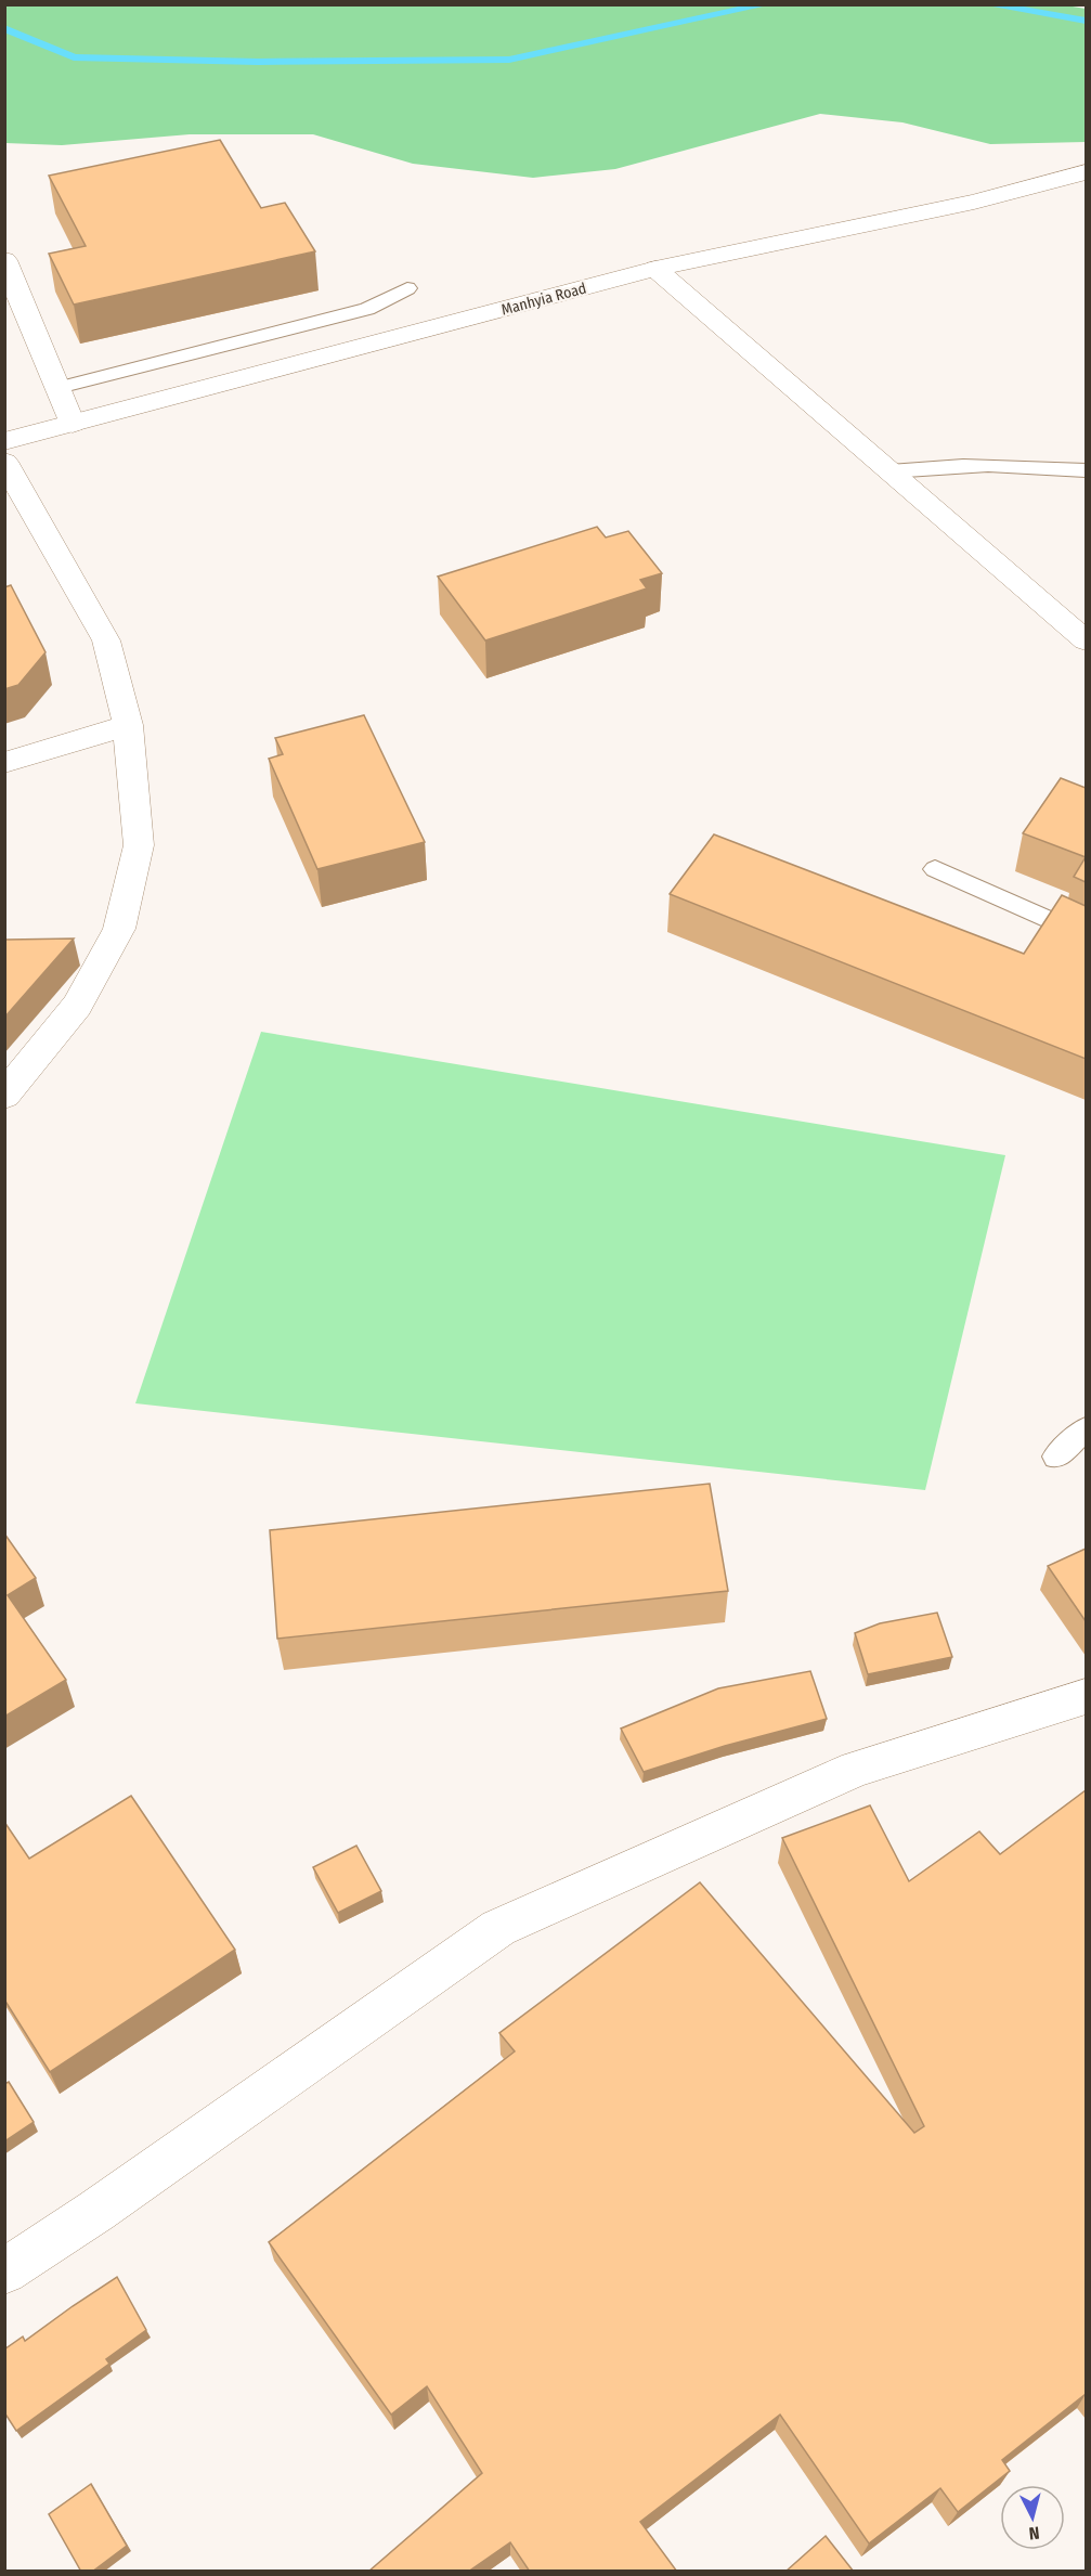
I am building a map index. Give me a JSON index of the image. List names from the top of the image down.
{
  "streets": {
    "street": ["Manhyia Road"]
  },
  "north": "bottom"
}
